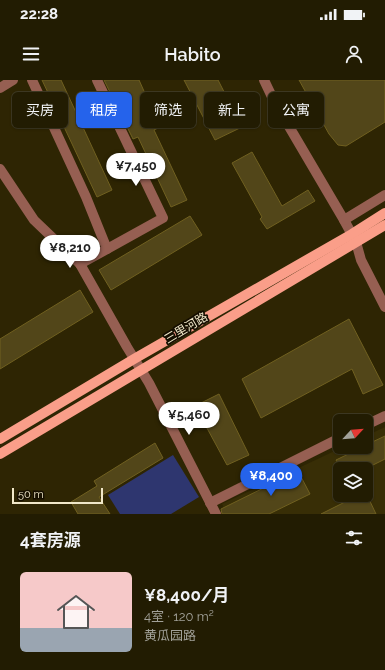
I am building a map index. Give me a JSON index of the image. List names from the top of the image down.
{
  "streets": {
    "main road": ["三里河路"]
  },
  "scale_bar": "50 m",
  "north": "top right",
  "page": {
    "status": "22:28",
    "header": "Habito",
    "chip": [
      "买房",
      "租房",
      "筛选",
      "新上",
      "公寓"
    ],
    "price": [
      "¥7,450",
      "¥8,210",
      "¥5,460",
      "¥8,400"
    ],
    "scale": "50 m",
    "heading": "4套房源",
    "list": [
      {
        "name": "¥8,400/月",
        "note": "4室 · 120 m² · 黄瓜园路"
      }
    ]
  }
}
